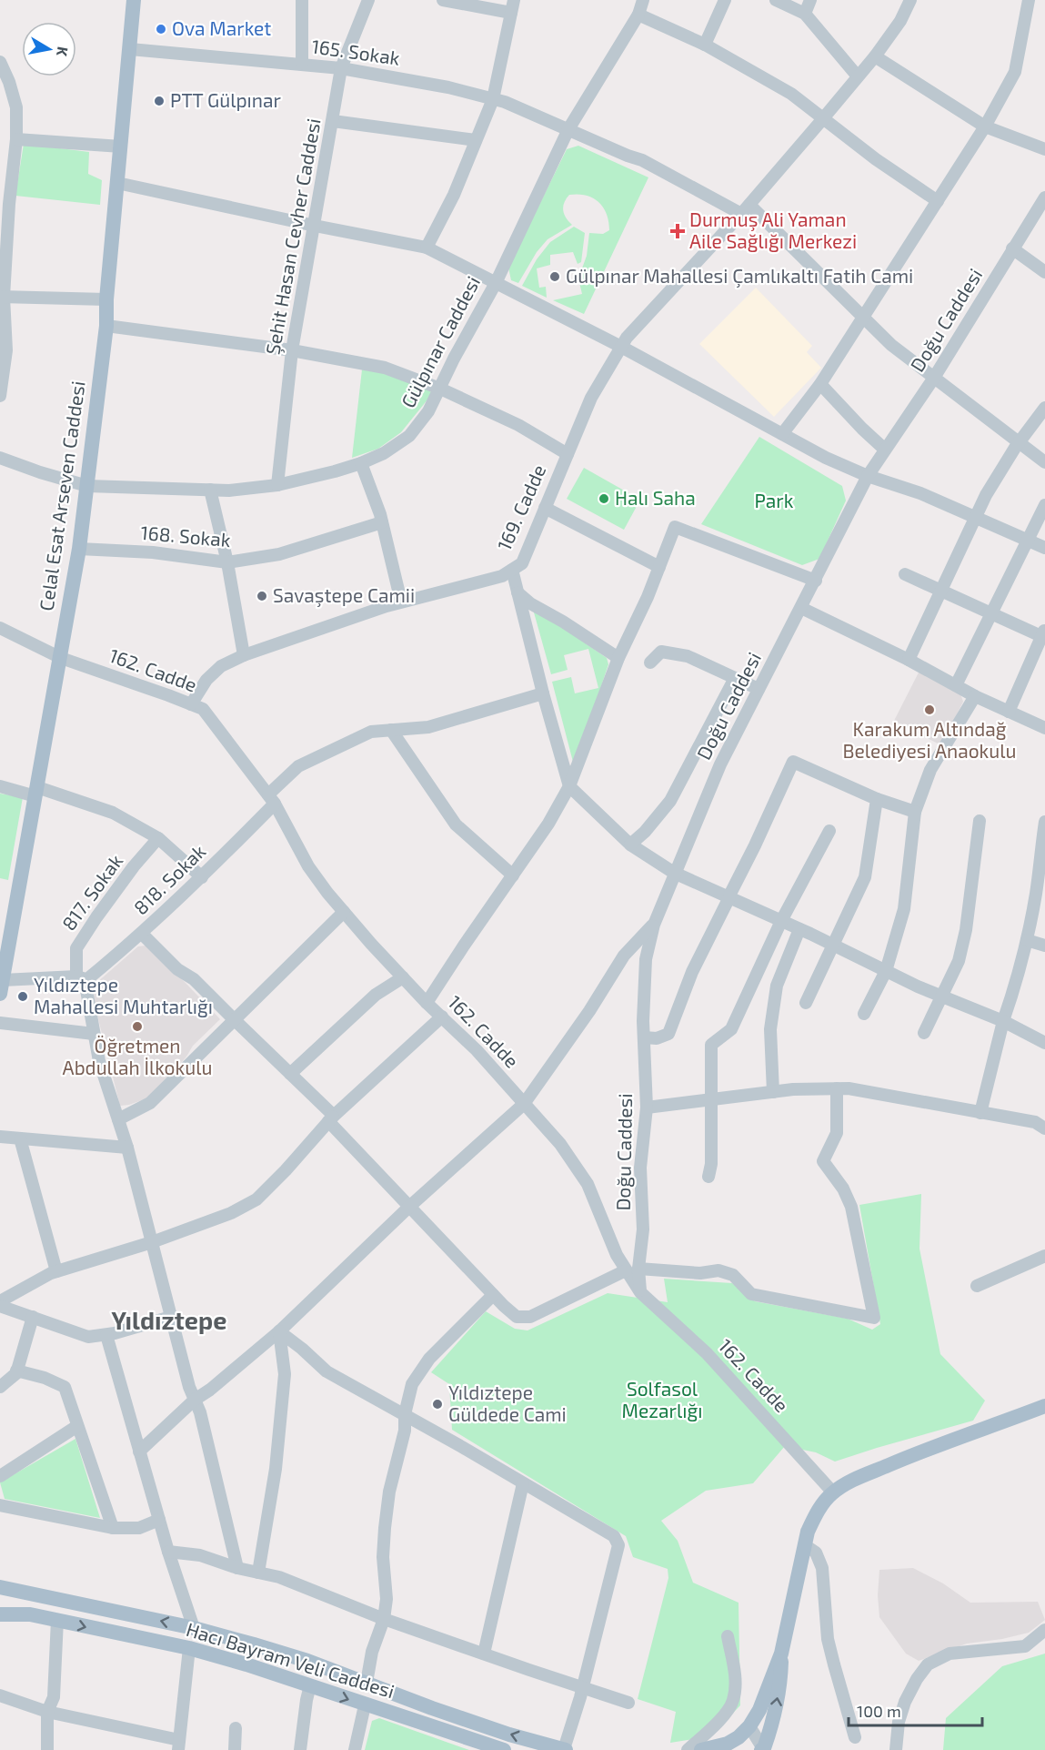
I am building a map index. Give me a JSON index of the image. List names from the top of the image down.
{
  "streets": {
    "main road": ["Celal Esat Arseven Caddesi", "Hacı Bayram Veli Caddesi"],
    "street": [
      "165. Sokak",
      "Şehit Hasan Cevher Caddesi",
      "Doğu Caddesi",
      "Gülpınar Caddesi",
      "169. Cadde",
      "168. Sokak",
      "162. Cadde",
      "818. Sokak",
      "817. Sokak"
    ]
  },
  "crossings": [
    ["165. Sokak", "Şehit Hasan Cevher Caddesi"],
    ["165. Sokak", "Doğu Caddesi"],
    ["165. Sokak", "Gülpınar Caddesi"],
    ["165. Sokak", "Celal Esat Arseven Caddesi"],
    ["165. Sokak", "169. Cadde"],
    ["Şehit Hasan Cevher Caddesi", "Gülpınar Caddesi"],
    ["Doğu Caddesi", "162. Cadde"],
    ["Gülpınar Caddesi", "Celal Esat Arseven Caddesi"],
    ["Celal Esat Arseven Caddesi", "168. Sokak"],
    ["Celal Esat Arseven Caddesi", "162. Cadde"],
    ["169. Cadde", "162. Cadde"],
    ["162. Cadde", "818. Sokak"],
    ["818. Sokak", "817. Sokak"]
  ],
  "districts": ["Yıldıztepe"],
  "parks": ["Park", "Solfasol Mezarlığı"],
  "places": {
    "other": [
      "Ova Market",
      "PTT Gülpınar",
      "Gülpınar Mahallesi Çamlıkaltı Fatih Cami",
      "Halı Saha",
      "Savaştepe Camii",
      "Karakum Altındağ Belediyesi Anaokulu",
      "Yıldıztepe Mahallesi Muhtarlığı",
      "Öğretmen Abdullah İlkokulu",
      "Yıldıztepe Güldede Cami"
    ],
    "health": ["Durmuş Ali Yaman Aile Sağlığı Merkezi"]
  },
  "scale_bar": "100 m",
  "north": "right"
}
